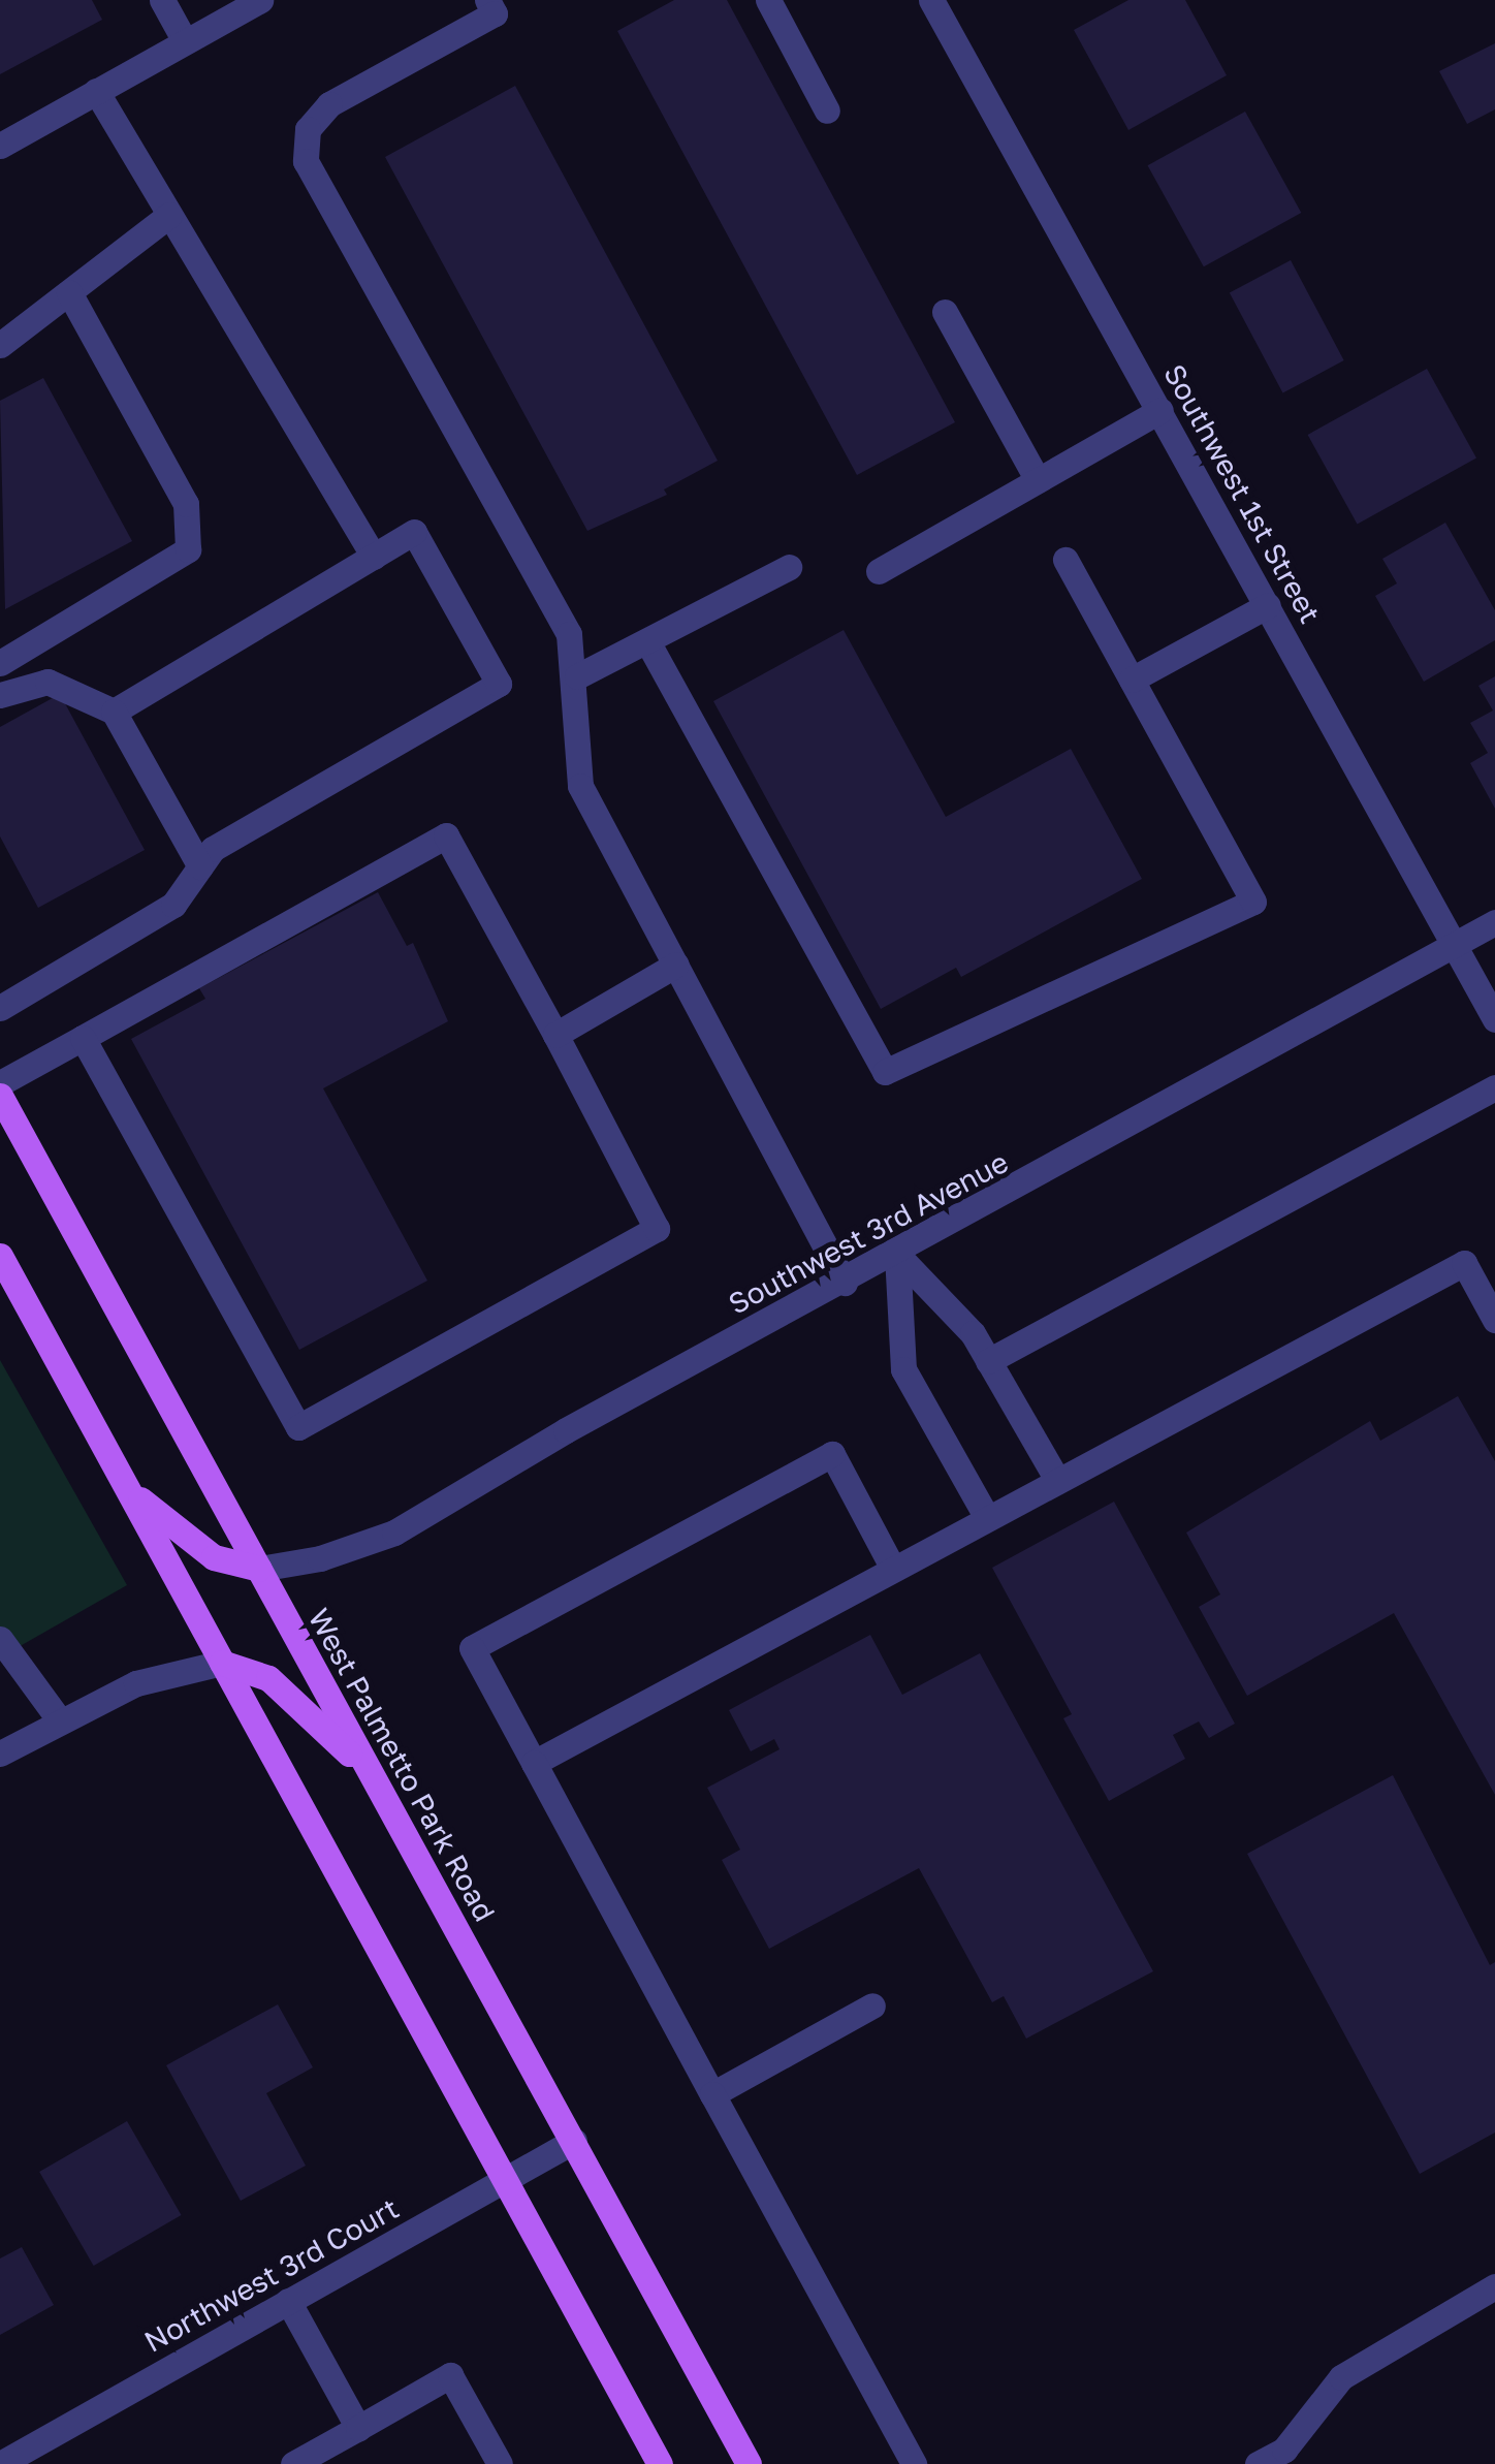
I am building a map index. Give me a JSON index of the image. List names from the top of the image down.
{
  "streets": {
    "main road": ["West Palmetto Park Road"],
    "street": ["Southwest 1st Street", "Southwest 3rd Avenue", "Northwest 3rd Court"]
  },
  "crossings": [
    ["Southwest 1st Street", "Southwest 3rd Avenue"],
    ["Southwest 3rd Avenue", "West Palmetto Park Road"],
    ["West Palmetto Park Road", "Northwest 3rd Court"]
  ]
}
